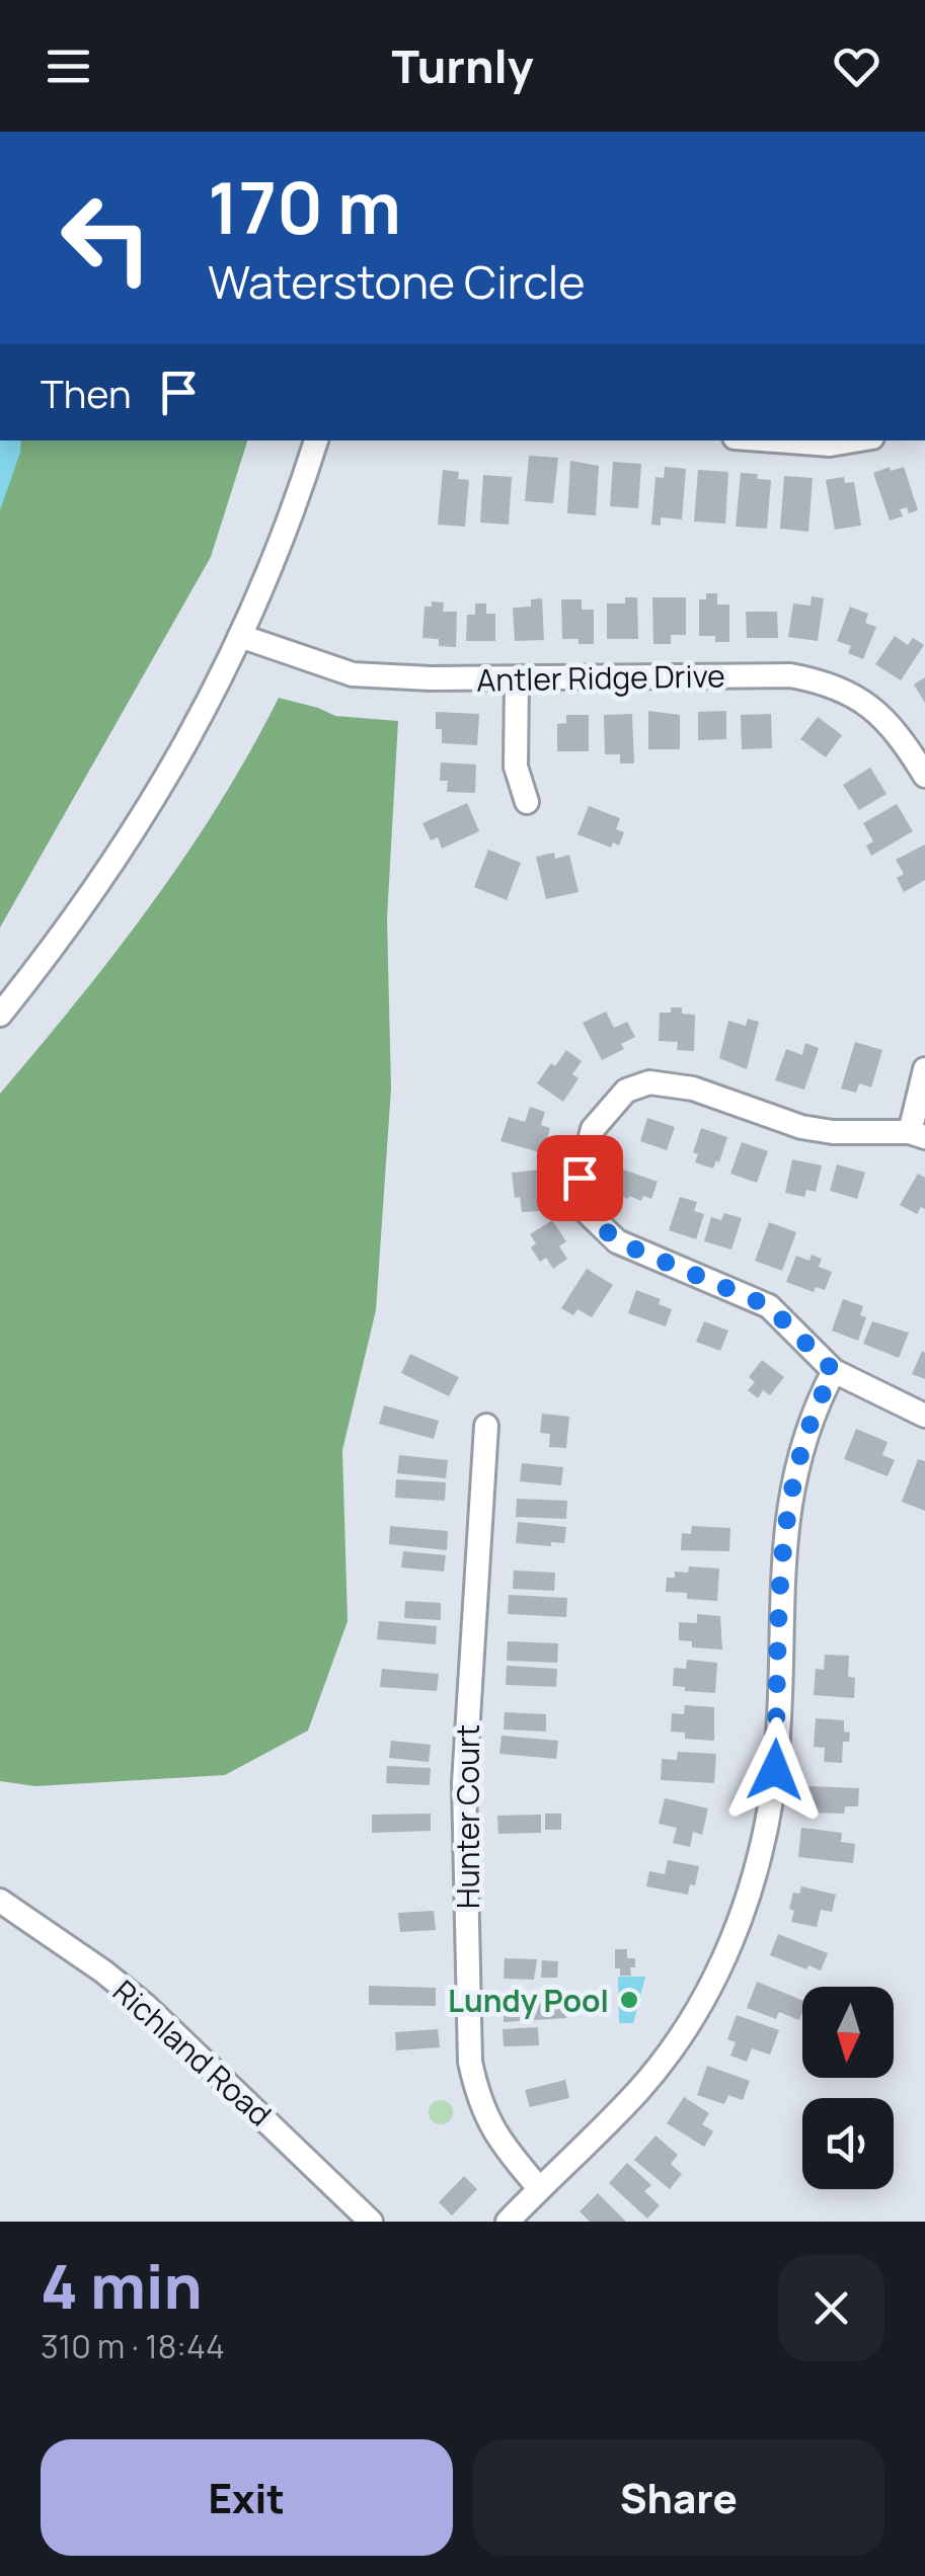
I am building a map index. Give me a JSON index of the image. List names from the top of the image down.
{
  "streets": {
    "street": ["Antler Ridge Drive", "Hunter Court", "Richland Road"]
  },
  "places": ["Lundy Pool"],
  "north": "bottom",
  "page": {
    "header": "Turnly",
    "turn": ["170 m", "Waterstone Circle"],
    "then": "Then",
    "heading": ["4 min", "310 m · 18:44"],
    "buttons": ["Exit", "Share"]
  }
}
